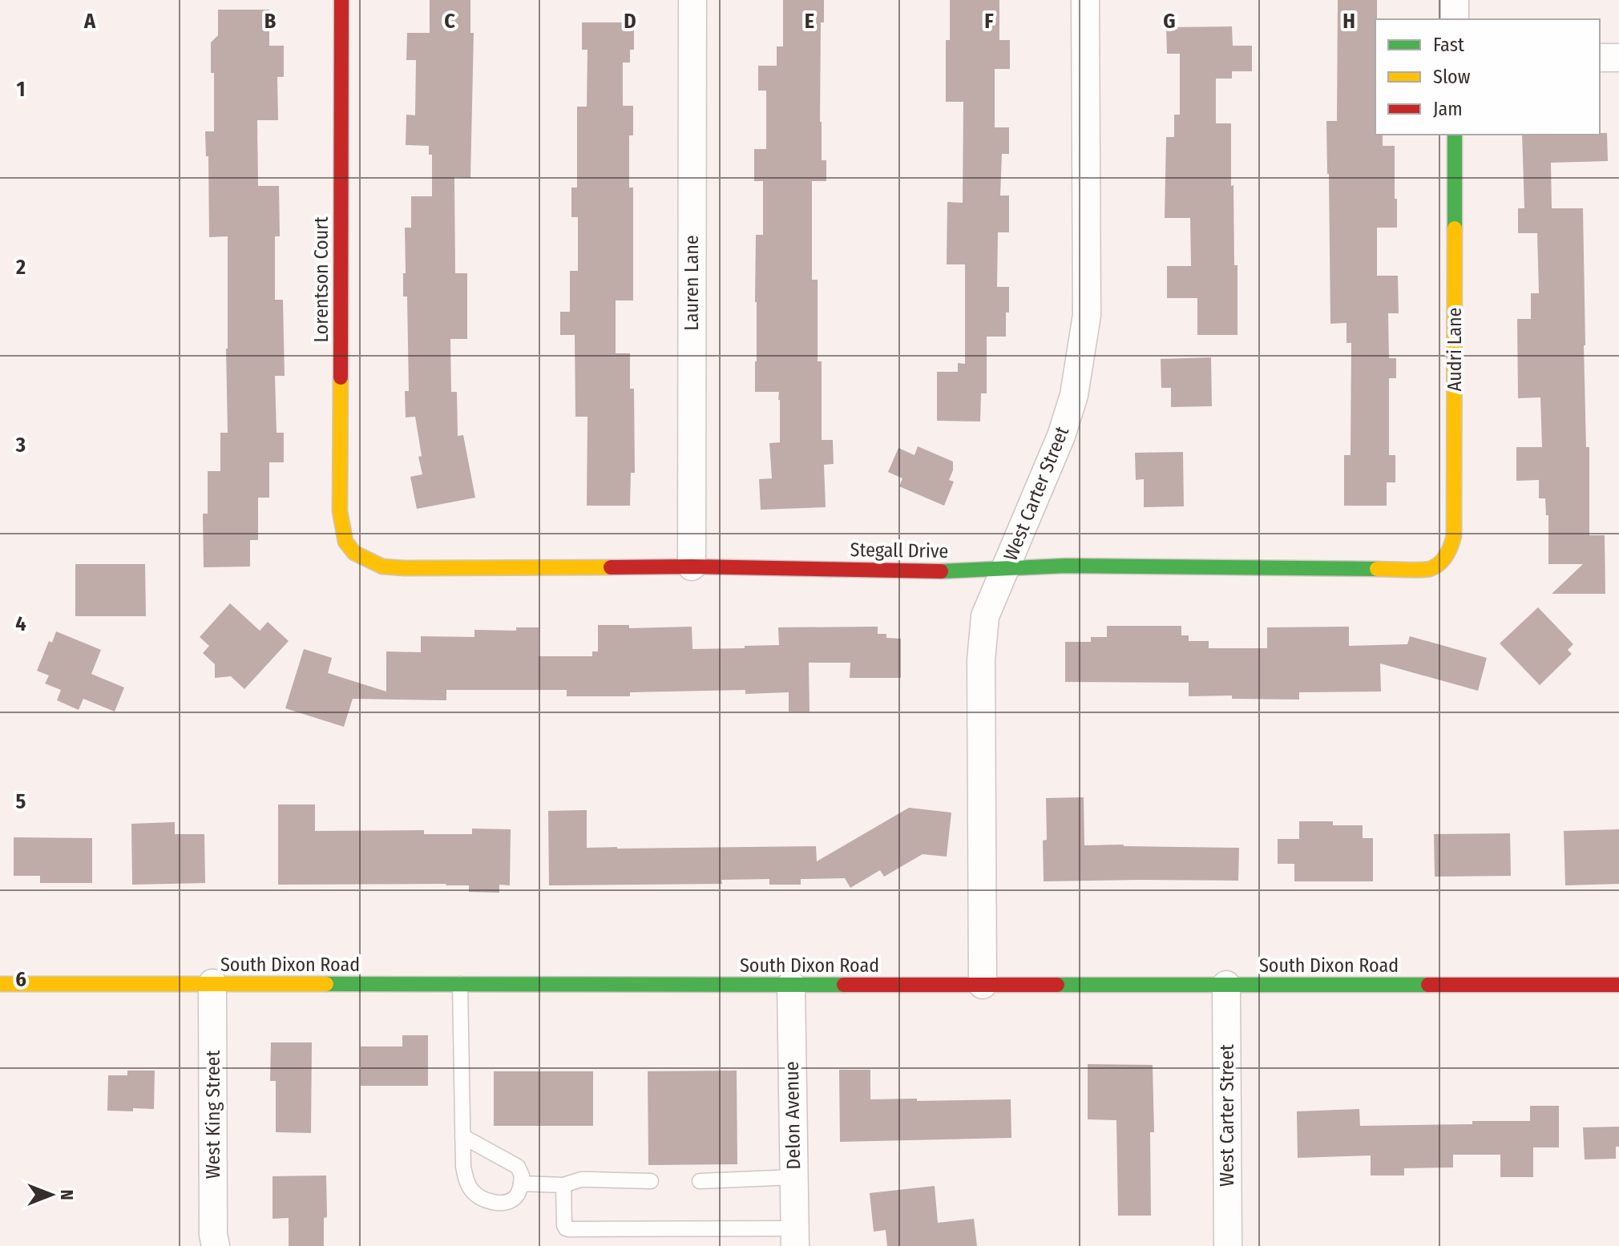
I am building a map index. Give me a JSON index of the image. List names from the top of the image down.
{
  "streets": {
    "street": [
      "Lorentson Court",
      "Lauren Lane",
      "Audri Lane",
      "West Carter Street",
      "Stegall Drive",
      "South Dixon Road",
      "West King Street",
      "Delon Avenue"
    ]
  },
  "crossings": [
    ["Lorentson Court", "Stegall Drive"],
    ["Lauren Lane", "Stegall Drive"],
    ["Audri Lane", "Stegall Drive"],
    ["West Carter Street", "Stegall Drive"],
    ["West Carter Street", "South Dixon Road"],
    ["South Dixon Road", "West King Street"],
    ["South Dixon Road", "Delon Avenue"]
  ],
  "legend": ["Fast", "Slow", "Jam"],
  "north": "right",
  "grid": {
    "columns": [
      "A",
      "B",
      "C",
      "D",
      "E",
      "F",
      "G",
      "H"
    ],
    "rows": [
      "1",
      "2",
      "3",
      "4",
      "5",
      "6"
    ]
  }
}
